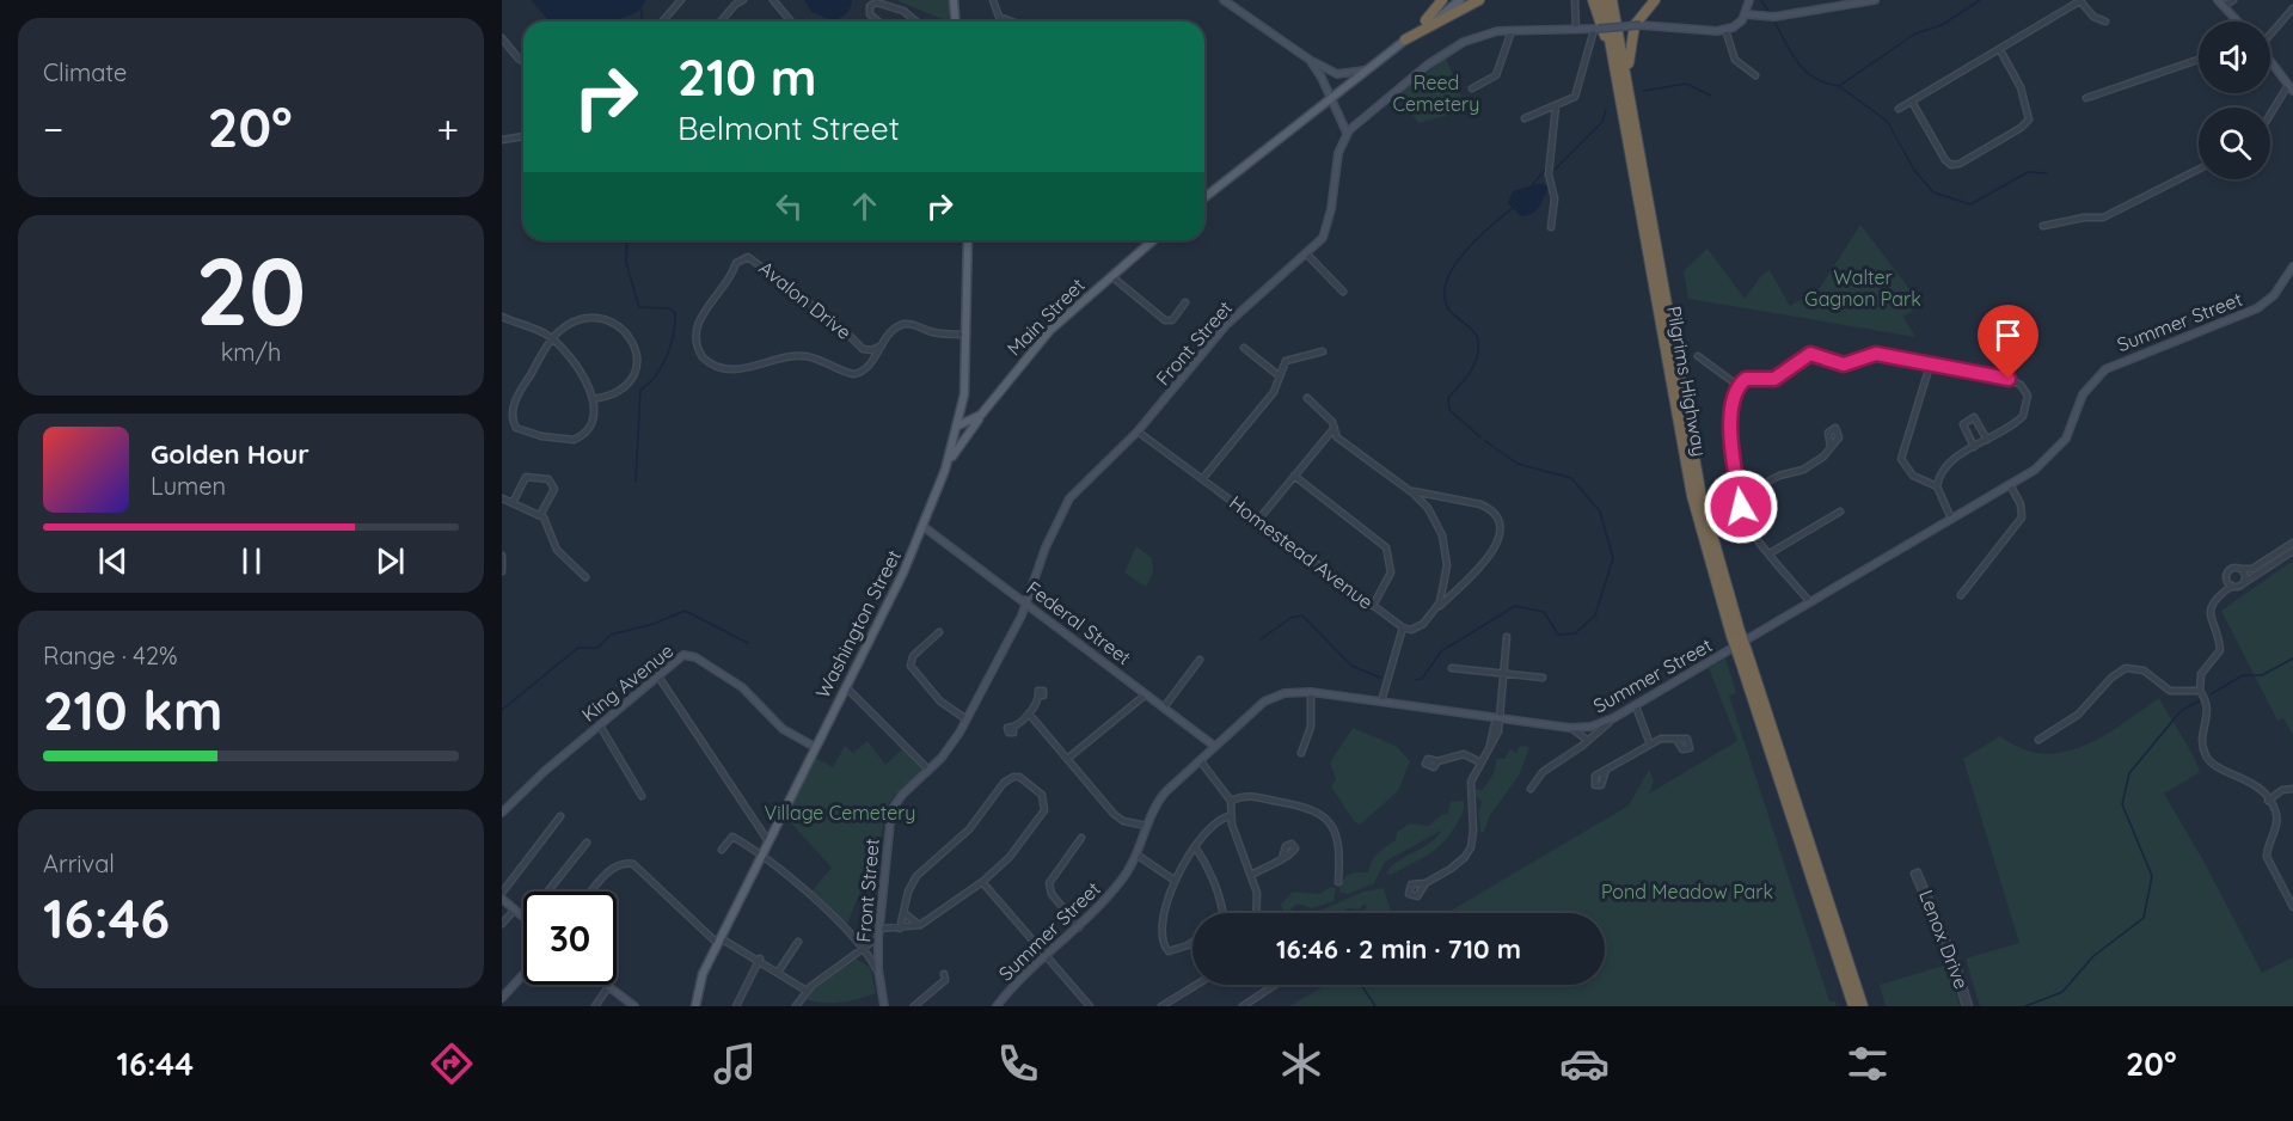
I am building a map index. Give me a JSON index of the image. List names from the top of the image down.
{
  "streets": {
    "highway": ["Pilgrims Highway"],
    "main road": ["Main Street", "Washington Street"],
    "street": [
      "Avalon Drive",
      "Summer Street",
      "Front Street",
      "Homestead Avenue",
      "Federal Street",
      "King Avenue",
      "Lenox Drive"
    ]
  },
  "crossings": [
    ["Avalon Drive", "Washington Street"],
    ["Main Street", "Washington Street"],
    ["Summer Street", "Federal Street"],
    ["Front Street", "Homestead Avenue"],
    ["Front Street", "Federal Street"],
    ["Front Street", "Washington Street"],
    ["Federal Street", "Washington Street"],
    ["Washington Street", "King Avenue"]
  ],
  "parks": [
    "Reed Cemetery",
    "Walter Gagnon Park",
    "Village Cemetery",
    "Pond Meadow Park"
  ],
  "page": {
    "tile": [
      "Climate",
      ["20", "km/h"],
      ["Range · 42%", "210 km"],
      ["Arrival", "16:46"]
    ],
    "turn": ["210 m", "Belmont Street"],
    "heat": ["−", "20°", "+"],
    "song": ["Golden Hour", "Lumen"],
    "limit": "30",
    "trip": "16:46 · 2 min · 710 m",
    "tabs": ["16:44", "20°"]
  }
}
